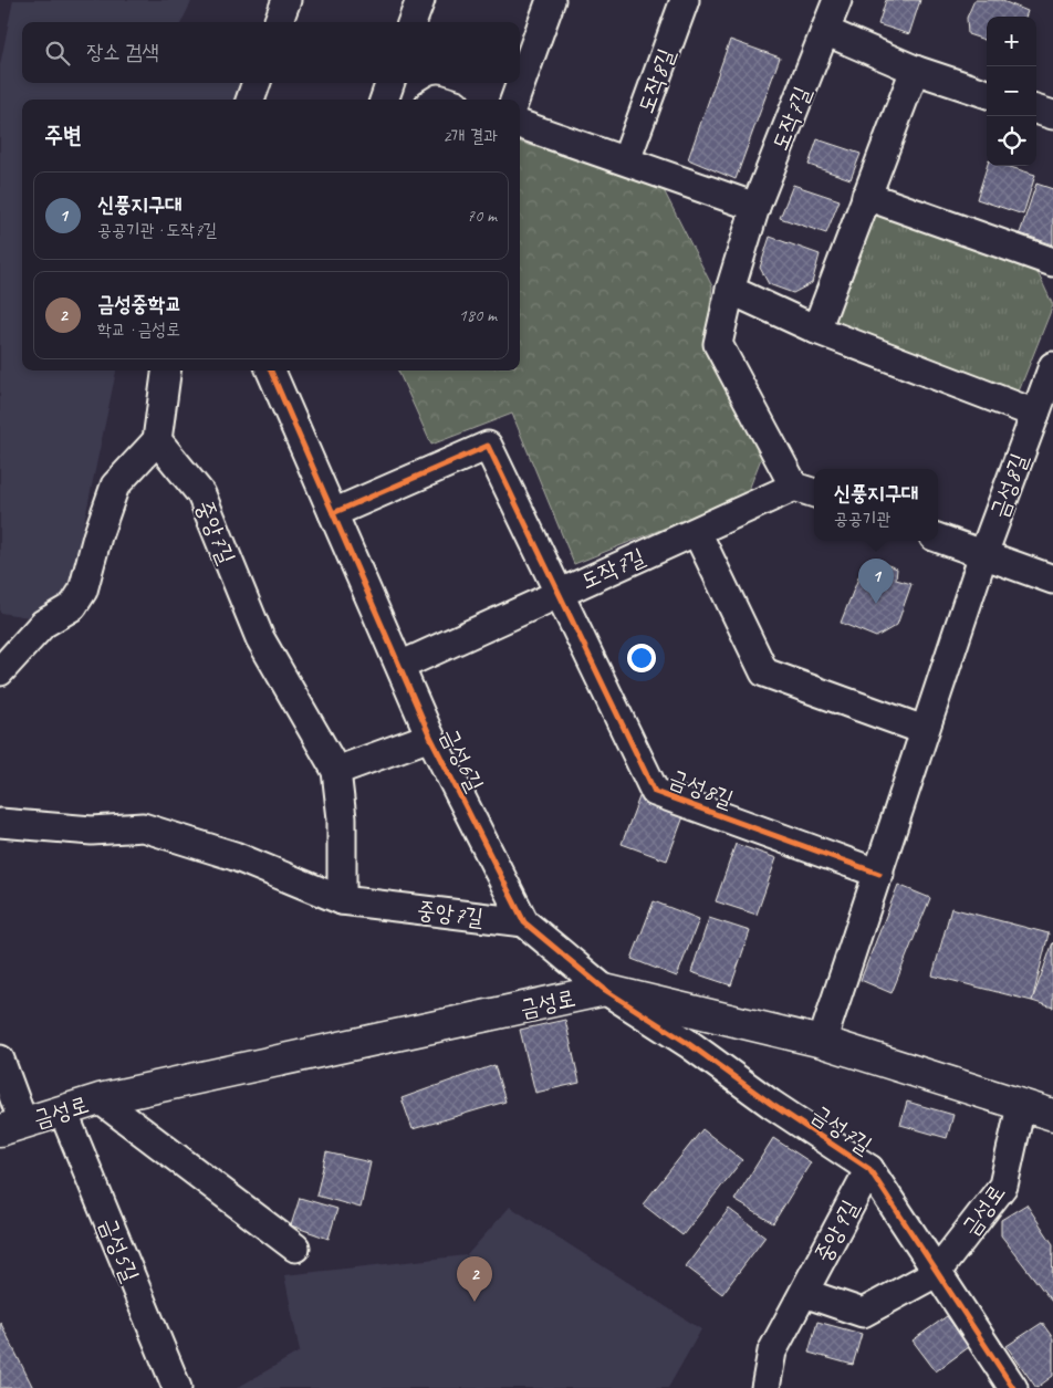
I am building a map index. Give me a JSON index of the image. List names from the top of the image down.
{
  "streets": {
    "street": [
      "도작8길",
      "도작7길",
      "금성8길",
      "중앙7길",
      "금성6길",
      "금성로",
      "금성7길",
      "중앙9길",
      "금성5길"
    ]
  },
  "crossings": [
    ["도작7길", "금성8길"],
    ["도작7길", "금성6길"],
    ["금성8길", "금성로"],
    ["중앙7길", "금성6길"],
    ["금성6길", "금성로"],
    ["금성6길", "금성7길"],
    ["금성로", "금성7길"],
    ["금성로", "중앙9길"],
    ["금성로", "금성5길"],
    ["금성7길", "중앙9길"]
  ],
  "page": {
    "map_buttons": ["+", "−"],
    "search": "장소 검색",
    "heading": ["주변", "2개 결과"],
    "list": [
      {
        "mark": "1",
        "name": "신풍지구대",
        "note": "공공기관 · 도작7길",
        "value": "70 m"
      },
      {
        "mark": "2",
        "name": "금성중학교",
        "note": "학교 · 금성로",
        "value": "180 m"
      }
    ],
    "popup": ["신풍지구대", "공공기관"],
    "pins": ["1", "2"]
  }
}
